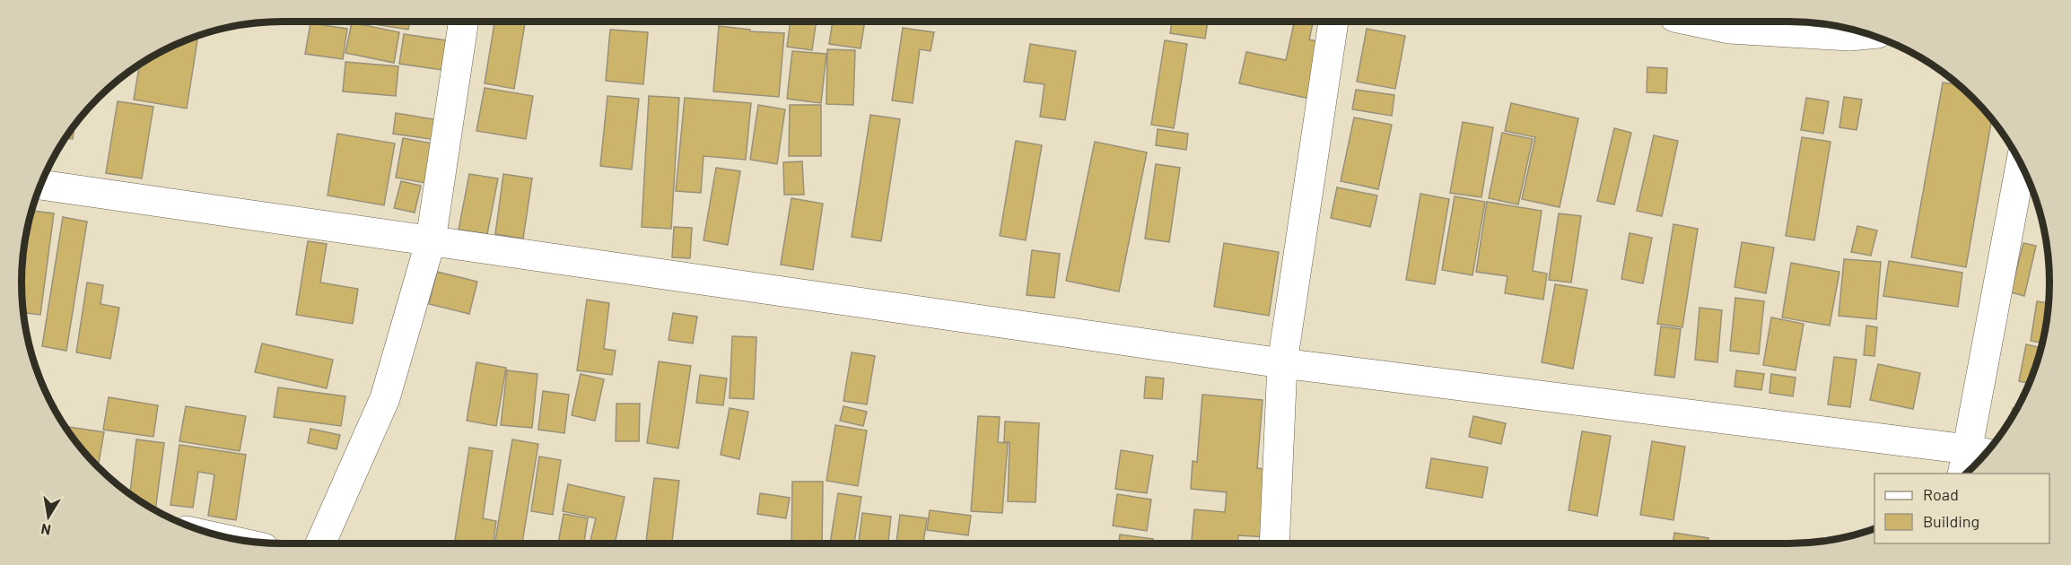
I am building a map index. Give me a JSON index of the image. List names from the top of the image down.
{
  "legend": ["Road", "Building"],
  "north": "bottom"
}
